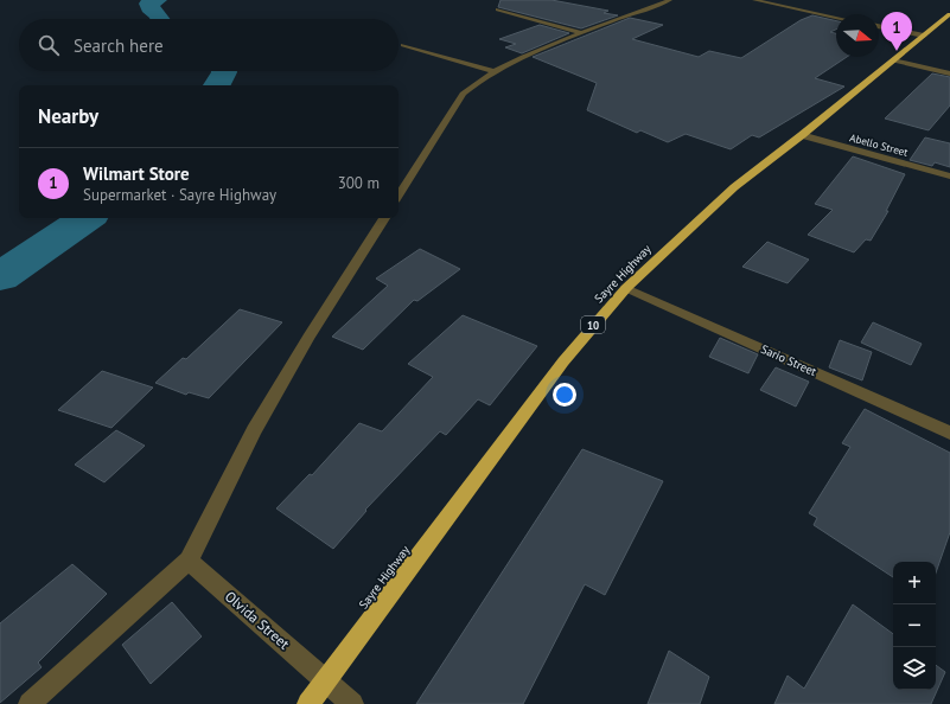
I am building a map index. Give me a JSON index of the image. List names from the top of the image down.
{
  "streets": {
    "highway": ["Sayre Highway", "10"],
    "street": ["Abello Street", "Sario Street", "Olvida Street"]
  },
  "crossings": [
    ["Abello Street", "Sayre Highway"],
    ["Sayre Highway", "Sario Street"],
    ["Sayre Highway", "Olvida Street"]
  ],
  "north": "right",
  "page": {
    "pins": "1",
    "search": "Search here",
    "heading": "Nearby",
    "list": [
      {
        "mark": "1",
        "name": "Wilmart Store",
        "note": "Supermarket · Sayre Highway",
        "value": "300 m"
      }
    ],
    "map_buttons": ["+", "−"]
  }
}
